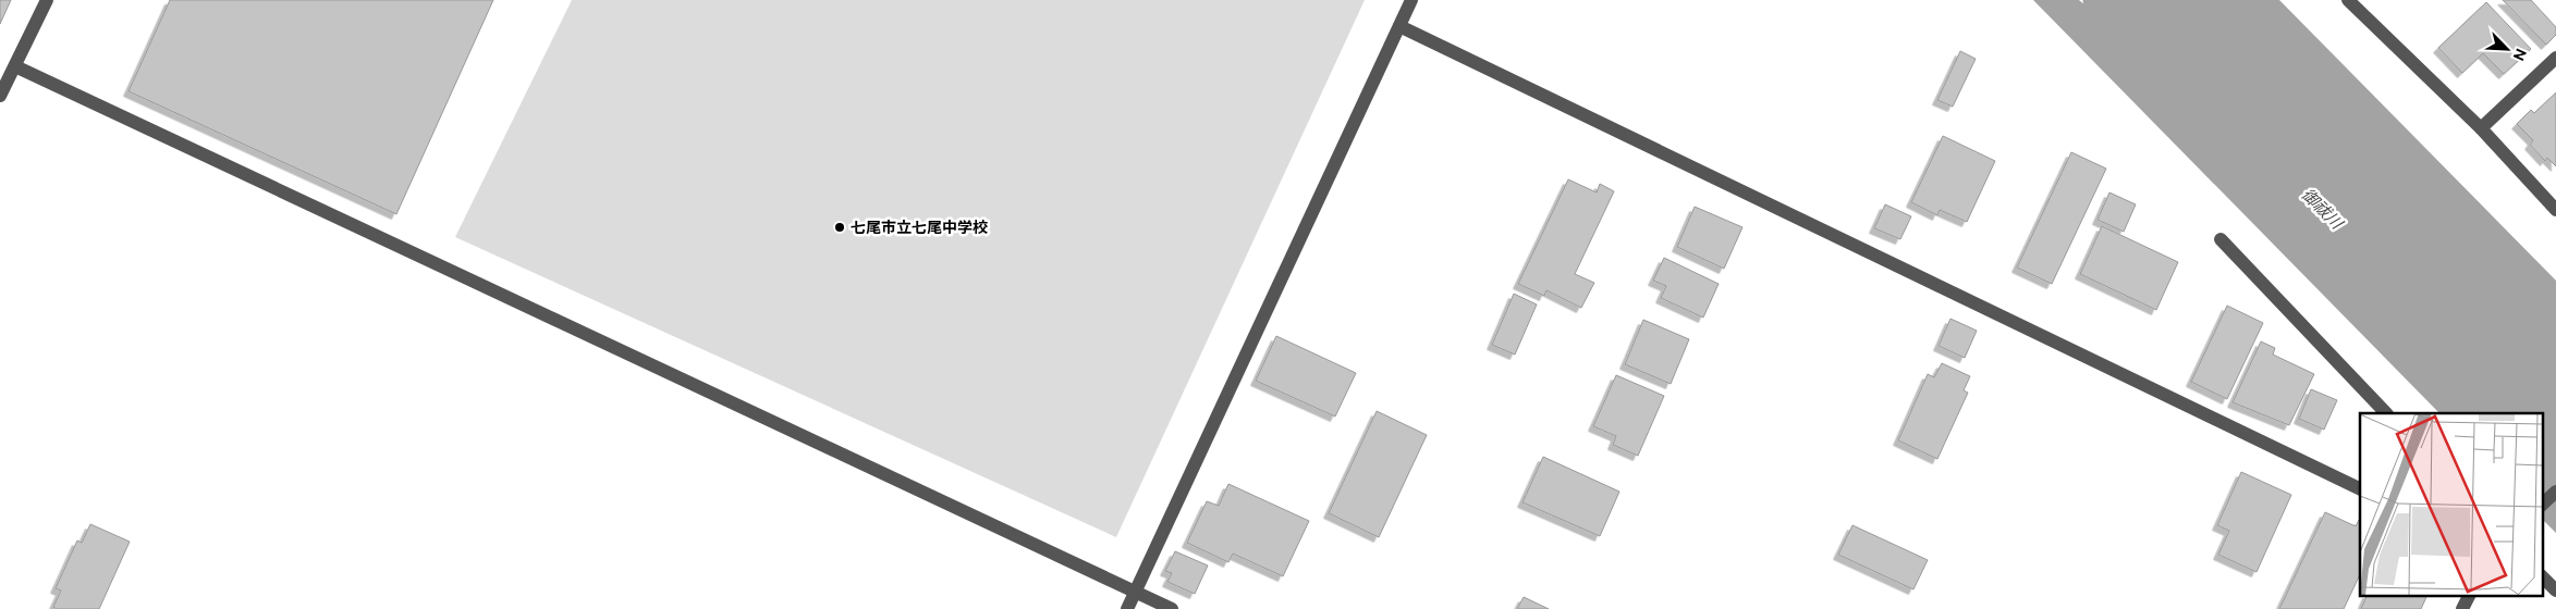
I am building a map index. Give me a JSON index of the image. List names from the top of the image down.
{
  "water": ["御祓川"],
  "places": ["七尾市立七尾中学校"],
  "north": "bottom right"
}
